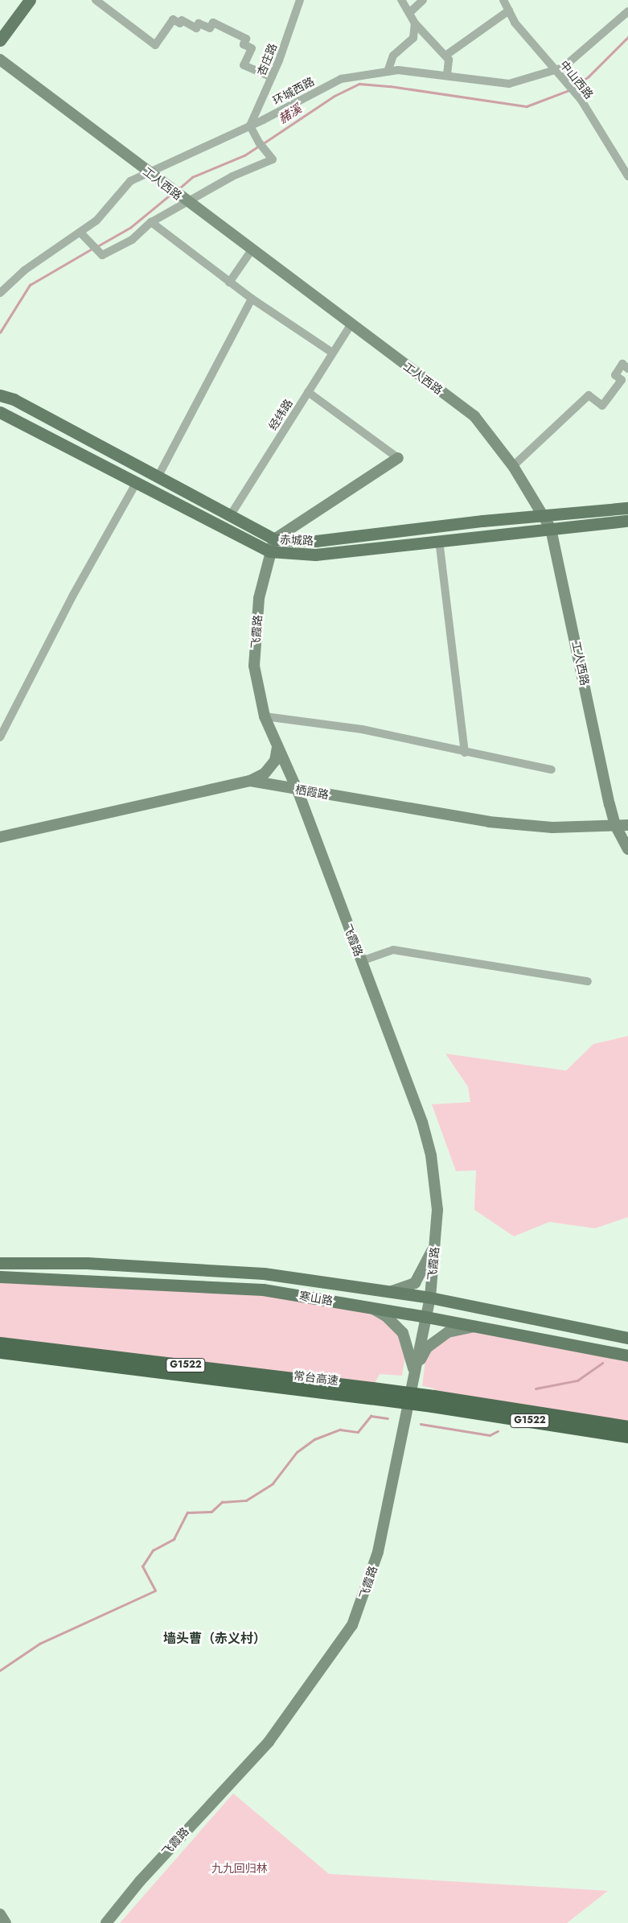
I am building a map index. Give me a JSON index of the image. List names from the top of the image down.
{
  "streets": {
    "highway": ["G1522", "常台高速"],
    "main road": [
      "工人西路",
      "赤城路",
      "飞霞路",
      "栖霞路",
      "寒山路"
    ],
    "street": [
      "杏庄路",
      "中山西路",
      "环城西路",
      "经纬路"
    ]
  },
  "crossings": [
    ["杏庄路", "环城西路"],
    ["中山西路", "环城西路"],
    ["环城西路", "工人西路"],
    ["工人西路", "经纬路"],
    ["工人西路", "赤城路"],
    ["工人西路", "栖霞路"],
    ["经纬路", "赤城路"],
    ["赤城路", "飞霞路"],
    ["飞霞路", "栖霞路"],
    ["飞霞路", "寒山路"]
  ],
  "districts": ["墙头曹（赤义村）"],
  "water": ["赭溪"],
  "parks": ["九九回归林"]
}
